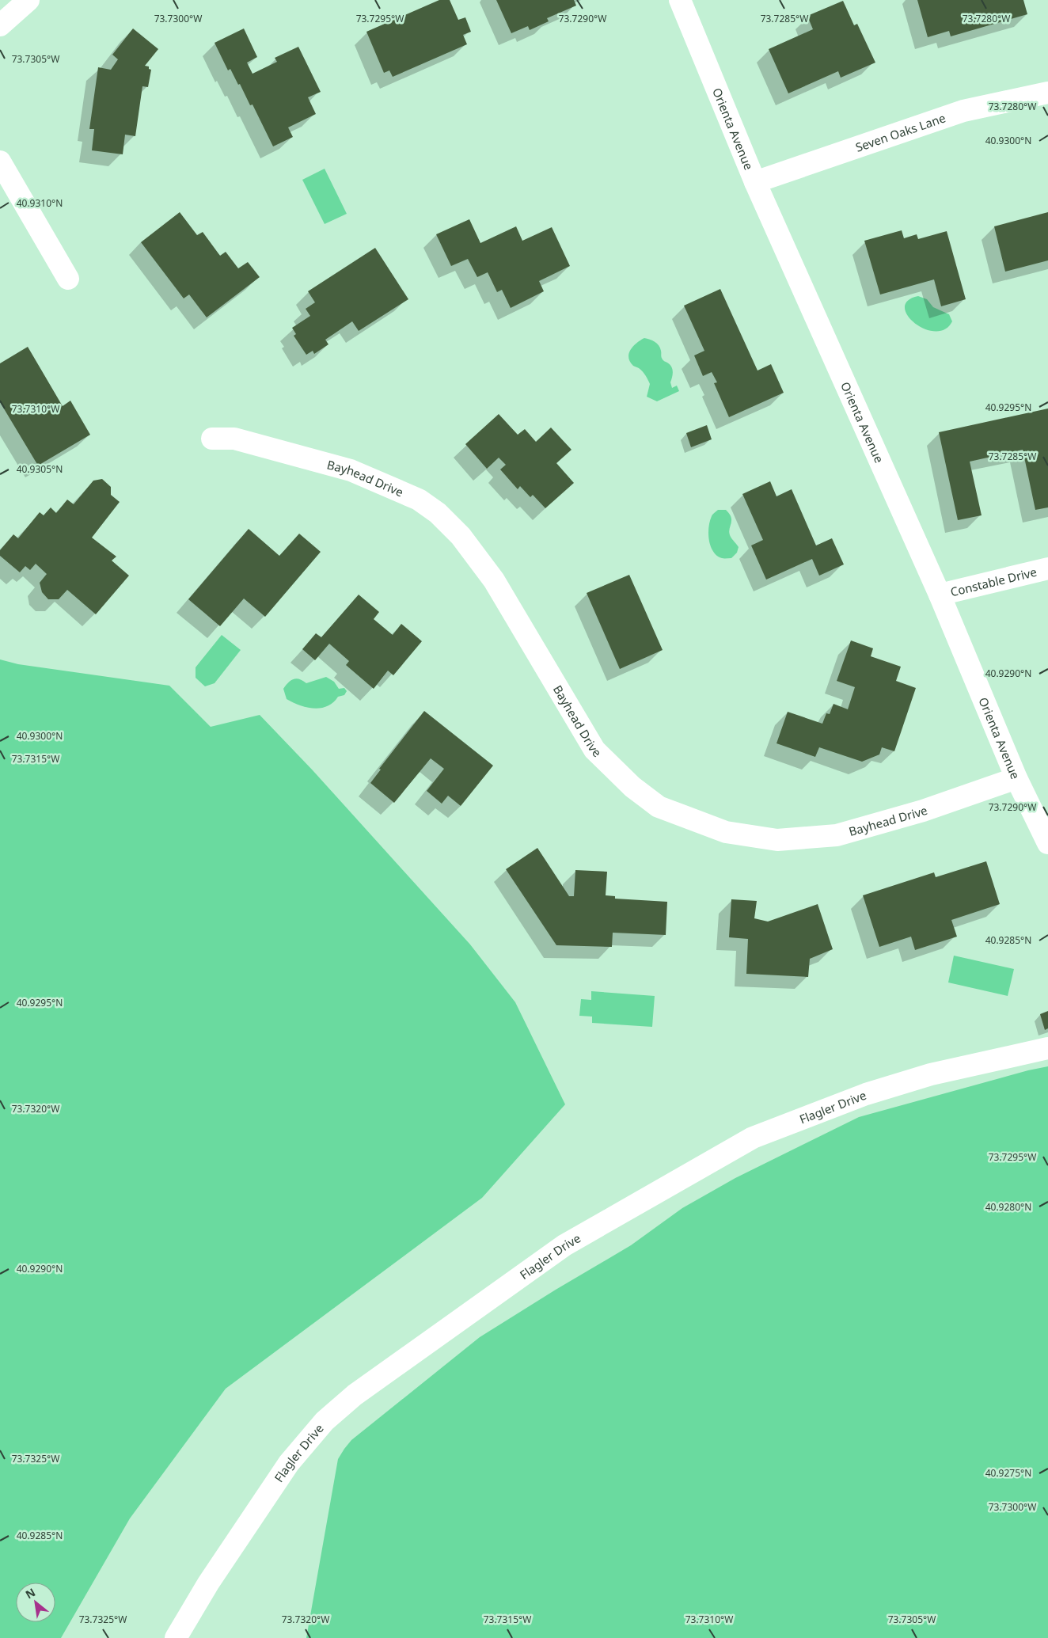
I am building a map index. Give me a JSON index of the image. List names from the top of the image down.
{
  "streets": {
    "street": [
      "Orienta Avenue",
      "Seven Oaks Lane",
      "Bayhead Drive",
      "Constable Drive",
      "Flagler Drive"
    ]
  },
  "crossings": [
    ["Orienta Avenue", "Seven Oaks Lane"],
    ["Orienta Avenue", "Bayhead Drive"],
    ["Orienta Avenue", "Constable Drive"]
  ],
  "north": "top left",
  "coordinates": [
    "73.7300°W",
    "73.7290°W",
    "73.7285°W",
    "73.7280°W",
    "73.7295°W",
    "73.7305°W",
    "40.9300°N",
    "40.9310°N",
    "40.9295°N",
    "73.7310°W",
    "40.9305°N",
    "40.9290°N",
    "73.7315°W",
    "40.9285°N",
    "73.7320°W",
    "40.9280°N",
    "73.7325°W",
    "40.9275°N"
  ]
}
